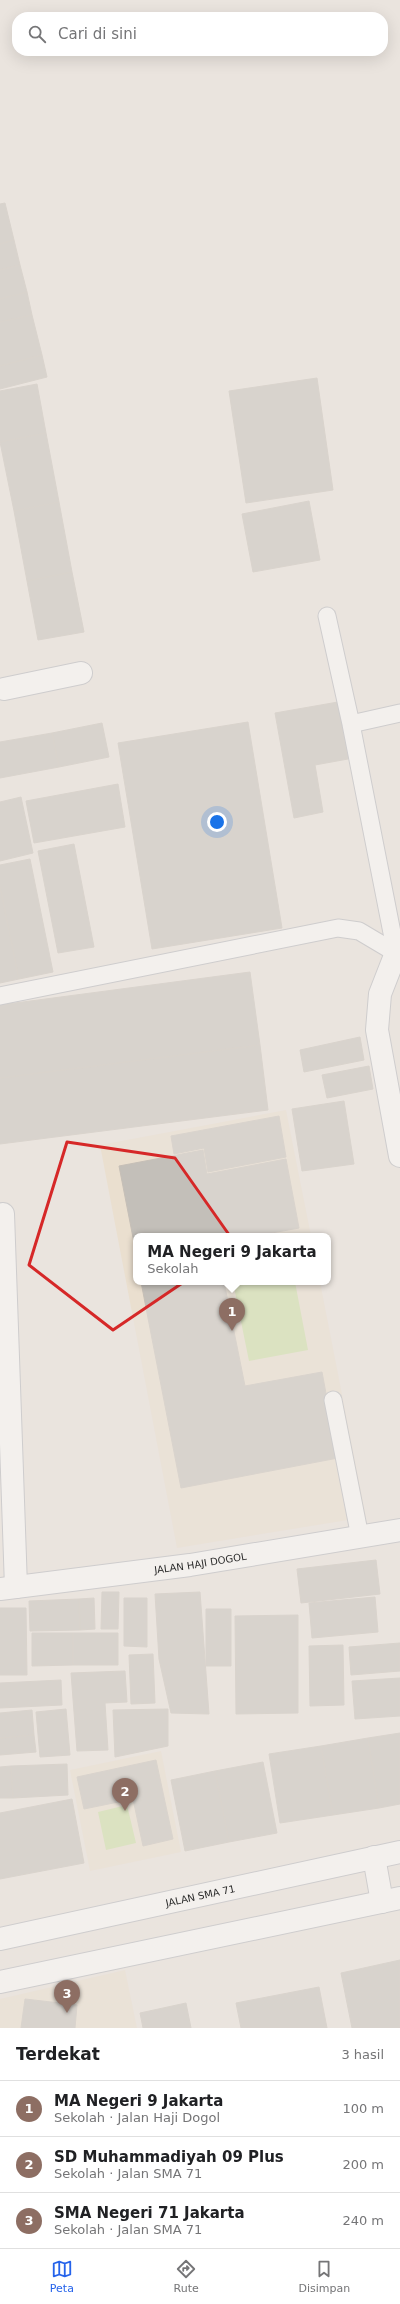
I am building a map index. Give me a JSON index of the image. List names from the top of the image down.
{
  "streets": {
    "street": ["JALAN HAJI DOGOL", "JALAN SMA 71"]
  },
  "page": {
    "search": "Cari di sini",
    "popup": ["MA Negeri 9 Jakarta", "Sekolah"],
    "pins": ["1", "2", "3"],
    "heading": ["Terdekat", "3 hasil"],
    "list": [
      {
        "mark": "1",
        "name": "MA Negeri 9 Jakarta",
        "note": "Sekolah · Jalan Haji Dogol",
        "value": "100 m"
      },
      {
        "mark": "2",
        "name": "SD Muhammadiyah 09 Plus",
        "note": "Sekolah · Jalan SMA 71",
        "value": "200 m"
      },
      {
        "mark": "3",
        "name": "SMA Negeri 71 Jakarta",
        "note": "Sekolah · Jalan SMA 71",
        "value": "240 m"
      }
    ],
    "nav": ["Peta", "Rute", "Disimpan"]
  }
}
